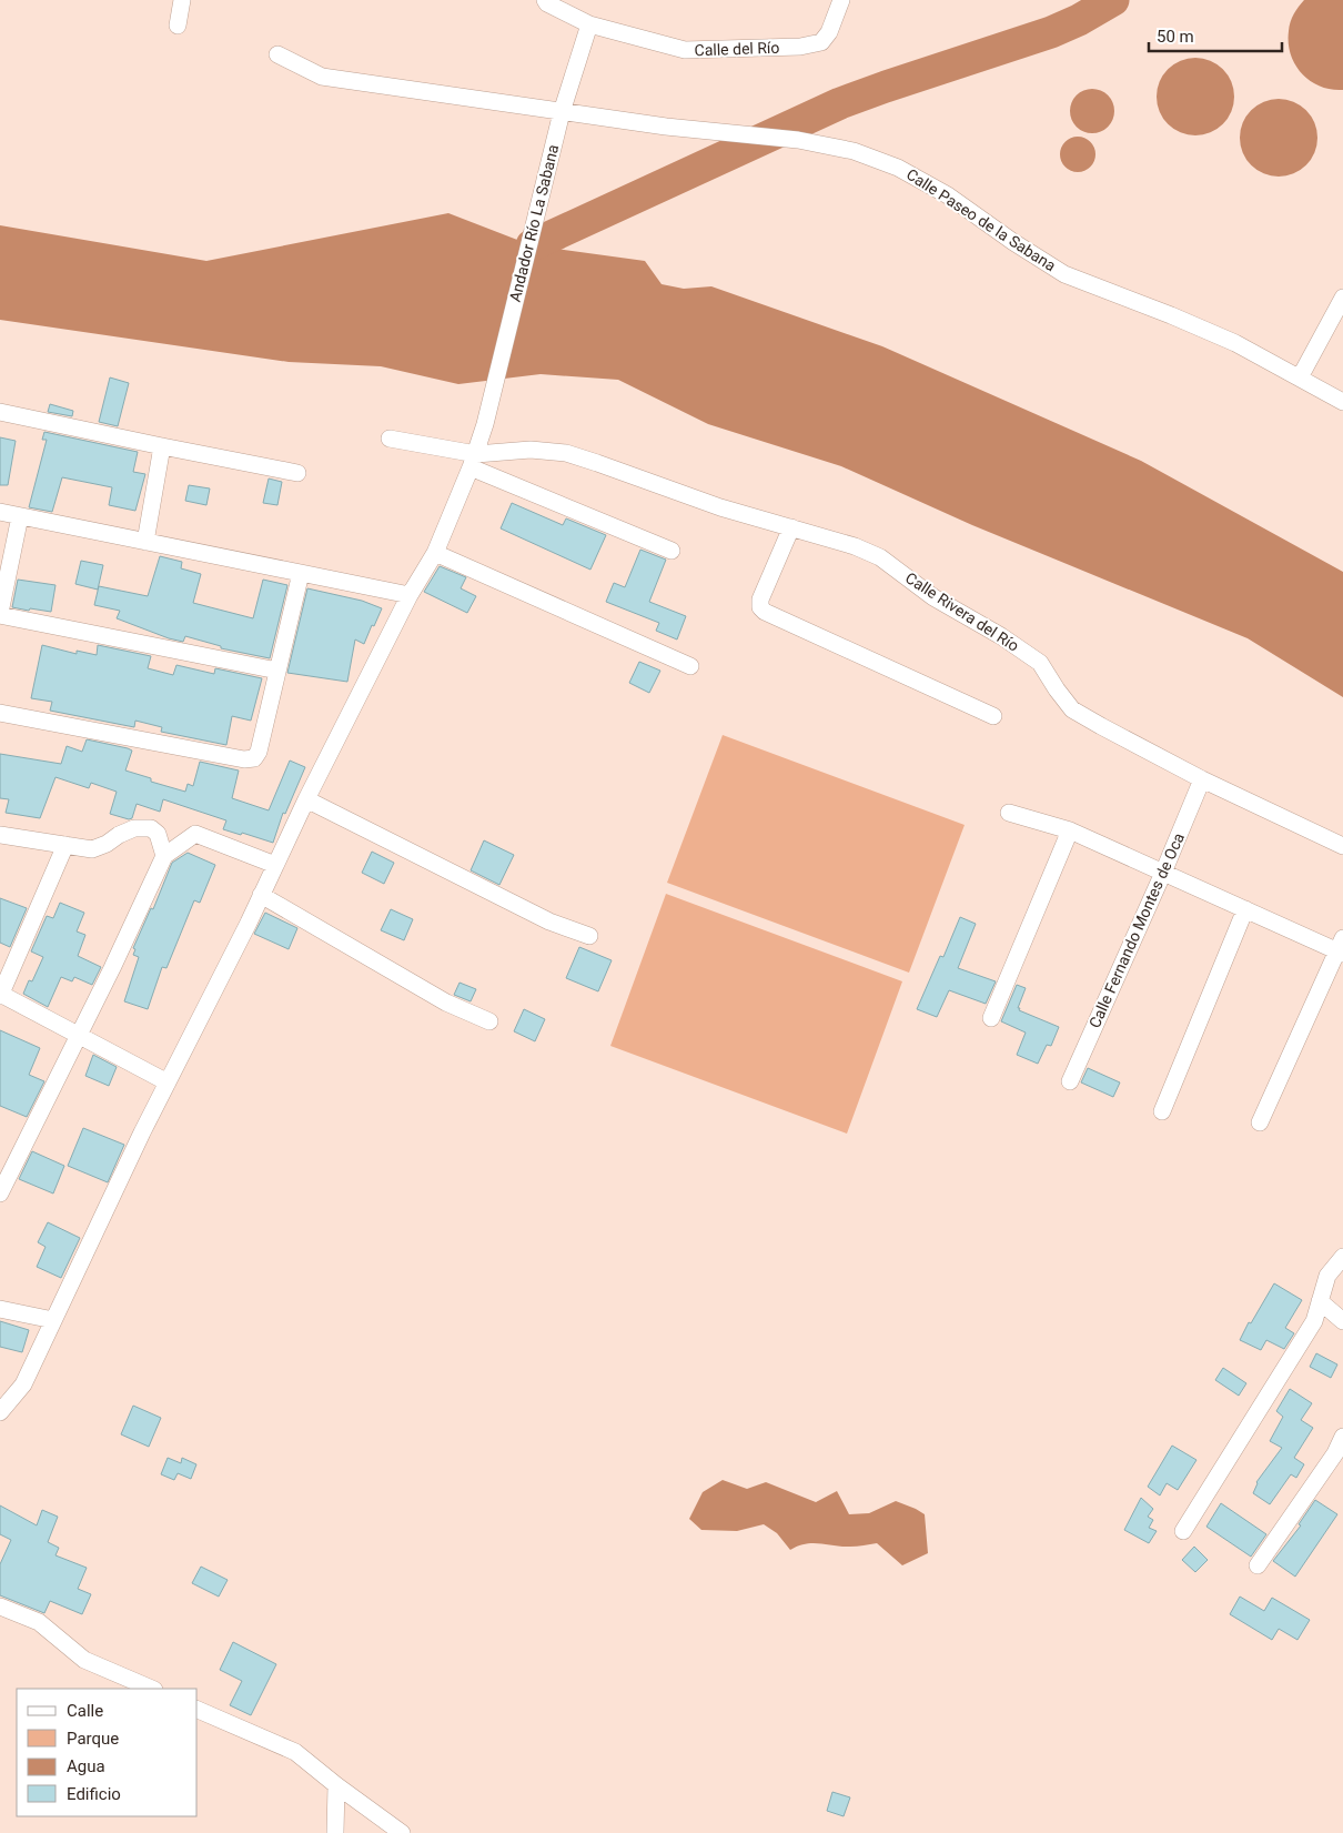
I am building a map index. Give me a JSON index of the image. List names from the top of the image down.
{
  "streets": {
    "street": [
      "Calle del Río",
      "Calle Paseo de la Sabana",
      "Andador Río La Sabana",
      "Calle Rivera del Río",
      "Calle Fernando Montes de Oca"
    ]
  },
  "crossings": [
    ["Calle del Río", "Andador Río La Sabana"],
    ["Calle Paseo de la Sabana", "Andador Río La Sabana"],
    ["Andador Río La Sabana", "Calle Rivera del Río"],
    ["Calle Rivera del Río", "Calle Fernando Montes de Oca"]
  ],
  "legend": [
    "Calle",
    "Parque",
    "Agua",
    "Edificio"
  ],
  "scale_bar": "50 m"
}
